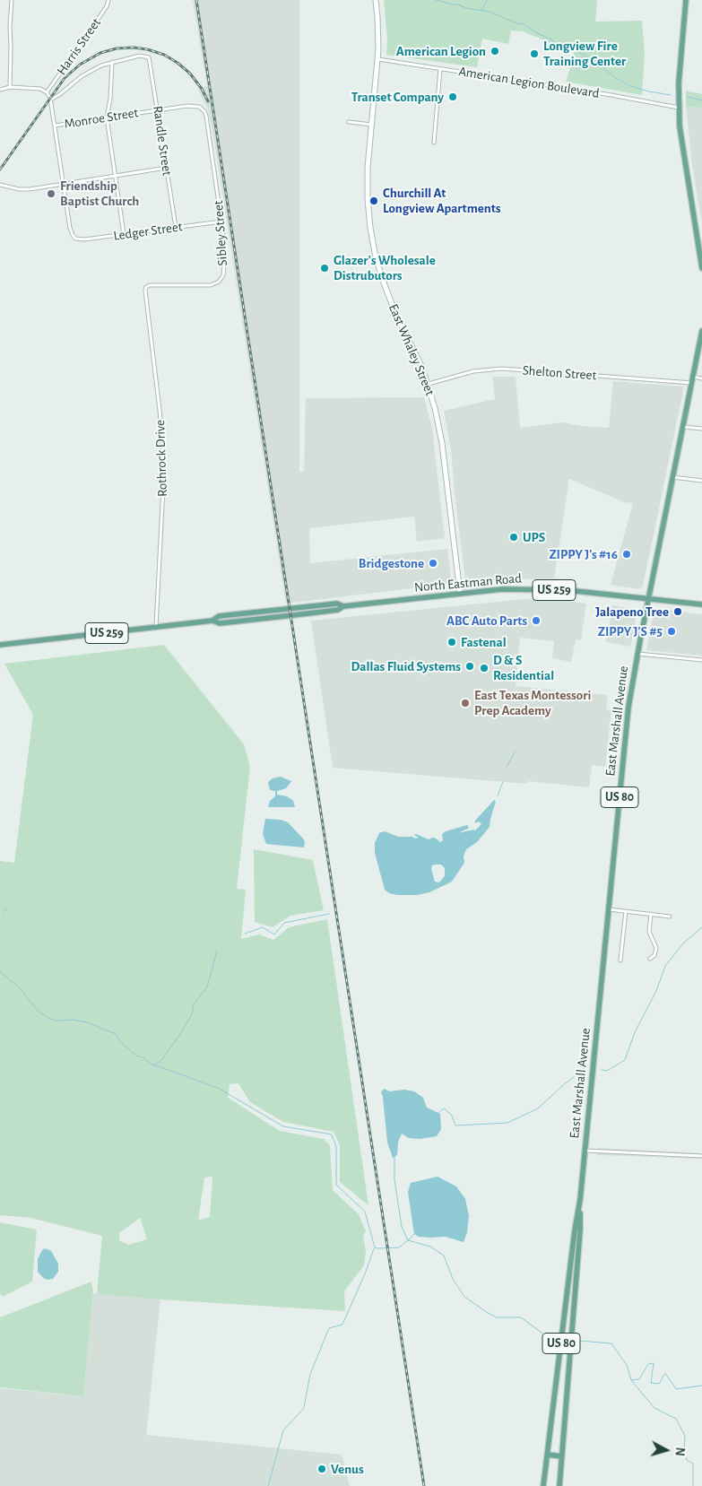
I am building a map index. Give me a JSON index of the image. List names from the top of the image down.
{
  "streets": {
    "main road": [
      "North Eastman Road",
      "US 259",
      "East Marshall Avenue",
      "US 80"
    ],
    "street": [
      "Harris Street",
      "American Legion Boulevard",
      "Monroe Street",
      "Randle Street",
      "Ledger Street",
      "Sibley Street",
      "East Whaley Street",
      "Shelton Street",
      "Rothrock Drive"
    ]
  },
  "crossings": [
    ["American Legion Boulevard", "East Whaley Street"],
    ["Monroe Street", "Randle Street"],
    ["Monroe Street", "Sibley Street"],
    ["Randle Street", "Ledger Street"],
    ["Ledger Street", "Sibley Street"],
    ["Sibley Street", "Rothrock Drive"],
    ["East Whaley Street", "Shelton Street"],
    ["East Whaley Street", "North Eastman Road"],
    ["Shelton Street", "East Marshall Avenue"],
    ["Rothrock Drive", "US 259"],
    ["North Eastman Road", "US 259"],
    ["North Eastman Road", "East Marshall Avenue"]
  ],
  "places": [
    "American Legion",
    "Longview Fire Training Center",
    "Transet Company",
    "Friendship Baptist Church",
    "Churchill At Longview Apartments",
    "Glazer's Wholesale Distrubutors",
    "UPS",
    "ZIPPY J's #16",
    "Bridgestone",
    "Jalapeno Tree",
    "ABC Auto Parts",
    "ZIPPY J'S #5",
    "Fastenal",
    "Dallas Fluid Systems",
    "D & S Residential",
    "East Texas Montessori Prep Academy",
    "Venus"
  ],
  "north": "right"
}
